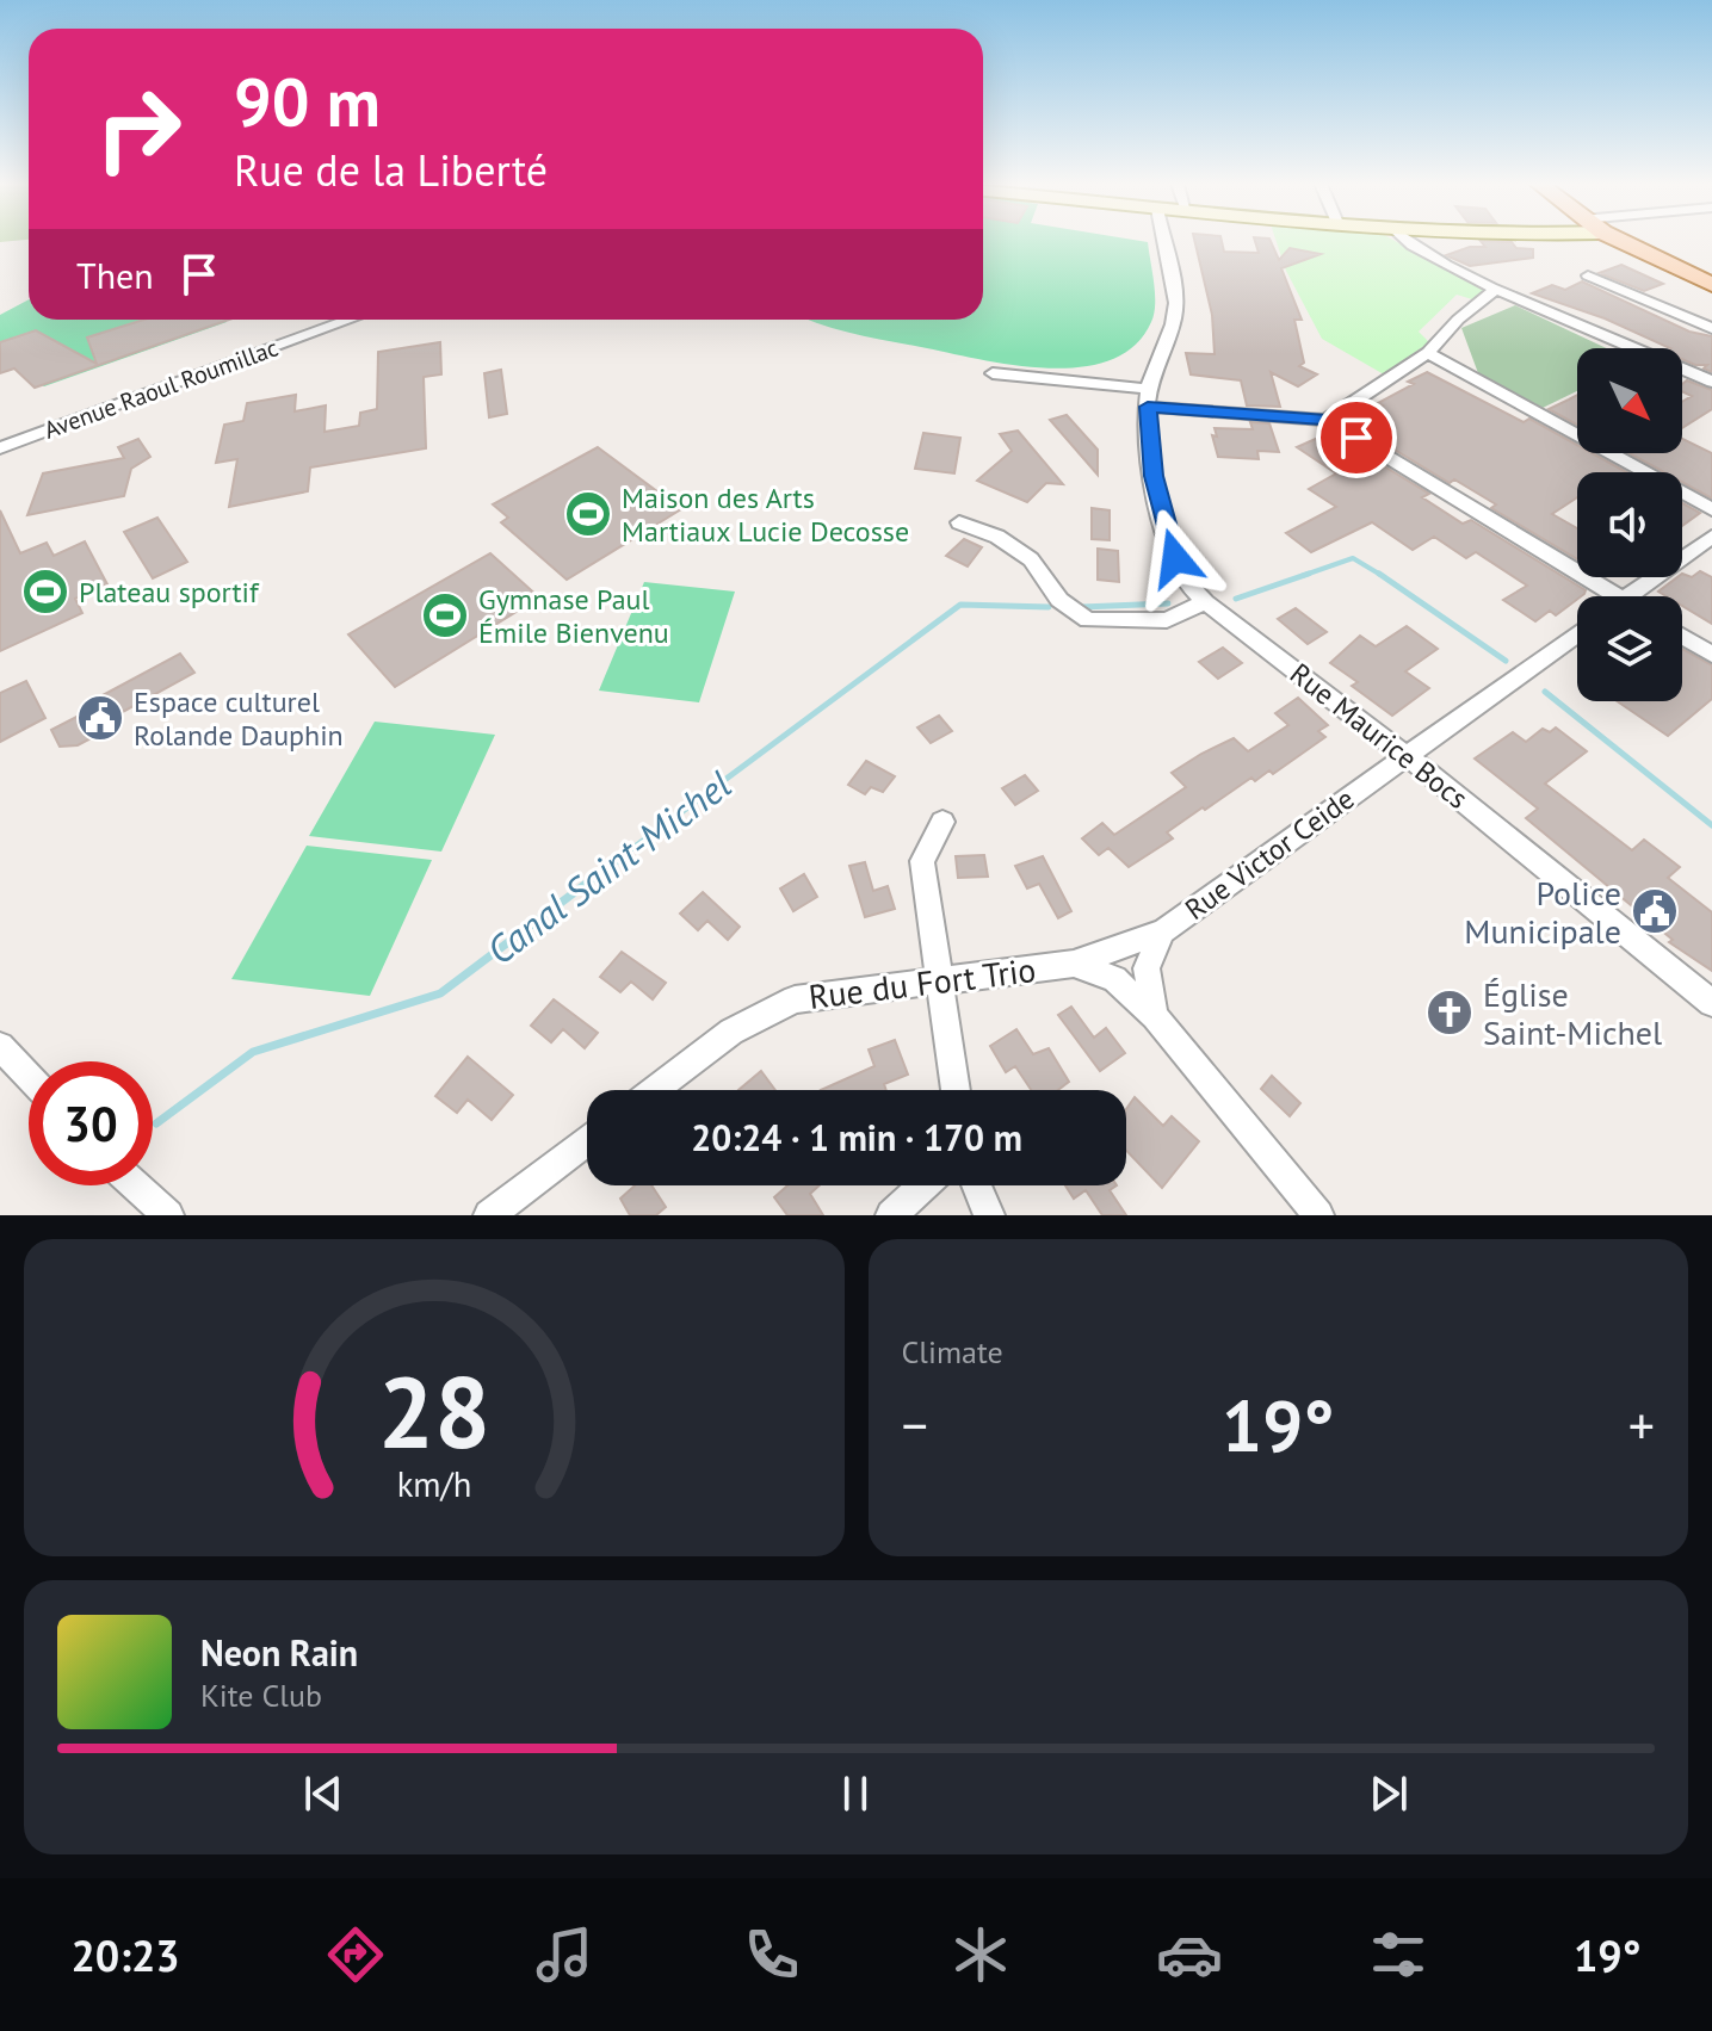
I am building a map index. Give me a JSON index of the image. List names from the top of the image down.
{
  "streets": {
    "street": [
      "Avenue Raoul Roumillac",
      "Rue Maurice Bocs",
      "Rue Victor Ceide",
      "Rue du Fort Trio"
    ]
  },
  "crossings": [
    ["Rue Maurice Bocs", "Rue Victor Ceide"],
    ["Rue Victor Ceide", "Rue du Fort Trio"]
  ],
  "water": ["Canal Saint-Michel"],
  "places": {
    "sports": ["Maison des Arts Martiaux Lucie Decosse", "Plateau sportif", "Gymnase Paul Émile Bienvenu"],
    "public building": ["Espace culturel Rolande Dauphin", "Police Municipale"],
    "church": ["Église Saint-Michel"]
  },
  "north": "bottom right",
  "page": {
    "turn": ["90 m", "Rue de la Liberté"],
    "then": "Then",
    "limit": "30",
    "trip": "20:24 · 1 min · 170 m",
    "tile": "Climate",
    "heat": ["−", "19°", "+"],
    "song": ["Neon Rain", "Kite Club"],
    "tabs": ["20:23", "19°"],
    "gauge": ["28", "km/h"]
  }
}
